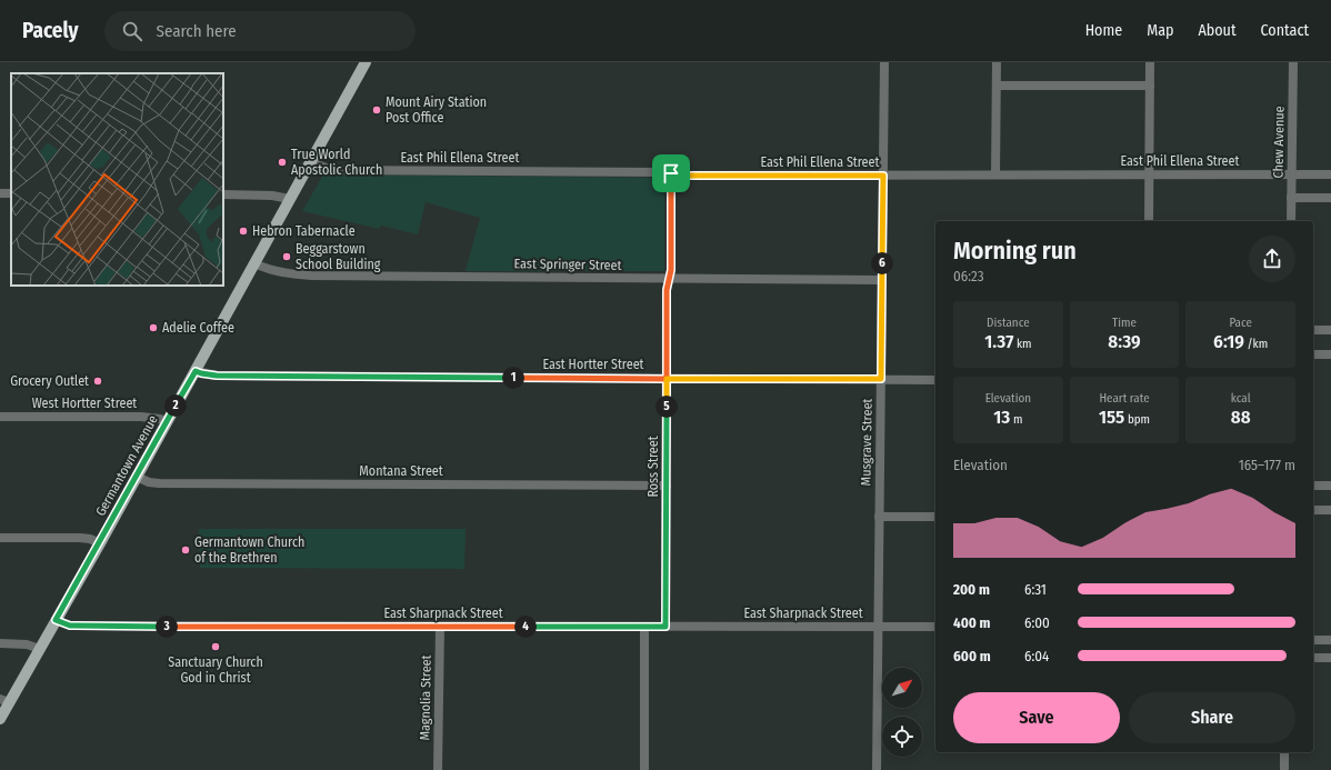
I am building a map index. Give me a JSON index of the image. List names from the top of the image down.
{
  "streets": {
    "main road": ["Germantown Avenue"],
    "street": [
      "Chew Avenue",
      "East Phil Ellena Street",
      "East Springer Street",
      "East Hortter Street",
      "West Hortter Street",
      "Musgrave Street",
      "Ross Street",
      "Montana Street",
      "East Sharpnack Street",
      "Magnolia Street"
    ]
  },
  "crossings": [
    ["Chew Avenue", "East Phil Ellena Street"],
    ["East Phil Ellena Street", "Musgrave Street"],
    ["East Phil Ellena Street", "Germantown Avenue"],
    ["East Phil Ellena Street", "Ross Street"],
    ["East Springer Street", "Musgrave Street"],
    ["East Springer Street", "Germantown Avenue"],
    ["East Springer Street", "Ross Street"],
    ["East Hortter Street", "Musgrave Street"],
    ["East Hortter Street", "Germantown Avenue"],
    ["East Hortter Street", "Ross Street"],
    ["West Hortter Street", "Germantown Avenue"],
    ["Musgrave Street", "East Sharpnack Street"],
    ["Germantown Avenue", "Montana Street"],
    ["Germantown Avenue", "East Sharpnack Street"],
    ["Ross Street", "Montana Street"],
    ["Ross Street", "East Sharpnack Street"],
    ["East Sharpnack Street", "Magnolia Street"]
  ],
  "places": [
    "Mount Airy Station Post Office",
    "True World Apostolic Church",
    "Hebron Tabernacle",
    "Beggarstown School Building",
    "Adelie Coffee",
    "Grocery Outlet",
    "Germantown Church of the Brethren",
    "Sanctuary Church God in Christ"
  ],
  "north": "top right",
  "page": {
    "header": "Pacely",
    "search": "Search here",
    "nav": [
      "Home",
      "Map",
      "About",
      "Contact"
    ],
    "heading": ["Morning run", "06:23"],
    "pins": [
      "6",
      "1",
      "2",
      "5",
      "3",
      "4"
    ],
    "stats": [
      ["Distance", "1.37 km"],
      ["Time", "8:39"],
      ["Pace", "6:19 /km"],
      ["Elevation", "13 m"],
      ["Heart rate", "155 bpm"],
      ["kcal", "88"]
    ],
    "chart": ["Elevation", "165–177 m"],
    "list": [
      {
        "name": "200 m",
        "note": "6:31"
      },
      {
        "name": "400 m",
        "note": "6:00"
      },
      {
        "name": "600 m",
        "note": "6:04"
      }
    ],
    "buttons": ["Save", "Share"]
  }
}
